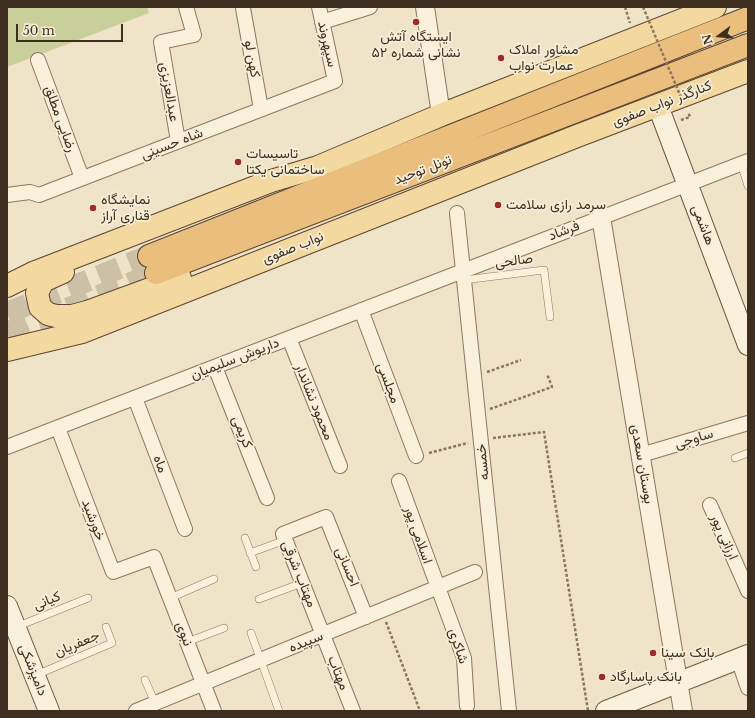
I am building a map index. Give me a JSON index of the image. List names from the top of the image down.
{
  "streets": {
    "highway": ["تونل توحید"],
    "main road": [
      "کنارگذر نواب صفوی",
      "هاشمی",
      "نواب صفوی",
      "دامپزشکی"
    ],
    "street": [
      "سپهروند",
      "کهن لو",
      "عبدالعزیزی",
      "رضایی مطلق",
      "شاه حسینی",
      "فرشاد",
      "داریوش سلیمیان",
      "مجلسی",
      "محمود نشاندار",
      "کریمی",
      "ساوجی",
      "خمسه",
      "ماه",
      "بوستان سعدی",
      "خورشید",
      "اسلامی پور",
      "ارزانی پور",
      "احسانی",
      "مهتاب شرقی",
      "نبوی",
      "سپیده",
      "شاکری",
      "مهتاب"
    ],
    "lane": ["صالحی", "کیانی", "جعفریان"]
  },
  "crossings": [
    ["سپهروند", "شاه حسینی"],
    ["کهن لو", "شاه حسینی"],
    ["عبدالعزیزی", "شاه حسینی"],
    ["کنارگذر نواب صفوی", "هاشمی"],
    ["کنارگذر نواب صفوی", "نواب صفوی"],
    ["رضایی مطلق", "شاه حسینی"],
    ["هاشمی", "فرشاد"],
    ["فرشاد", "صالحی"],
    ["فرشاد", "داریوش سلیمیان"],
    ["فرشاد", "خمسه"],
    ["فرشاد", "بوستان سعدی"],
    ["صالحی", "داریوش سلیمیان"],
    ["صالحی", "خمسه"],
    ["داریوش سلیمیان", "مجلسی"],
    ["داریوش سلیمیان", "محمود نشاندار"],
    ["داریوش سلیمیان", "کریمی"],
    ["داریوش سلیمیان", "خمسه"],
    ["داریوش سلیمیان", "ماه"],
    ["داریوش سلیمیان", "خورشید"],
    ["ساوجی", "بوستان سعدی"],
    ["خورشید", "نبوی"],
    ["اسلامی پور", "سپیده"],
    ["اسلامی پور", "شاکری"],
    ["احسانی", "مهتاب شرقی"],
    ["احسانی", "سپیده"],
    ["مهتاب شرقی", "سپیده"],
    ["مهتاب شرقی", "مهتاب"],
    ["کیانی", "دامپزشکی"],
    ["نبوی", "سپیده"],
    ["سپیده", "شاکری"],
    ["سپیده", "مهتاب"],
    ["جعفریان", "دامپزشکی"]
  ],
  "places": [
    "ایستگاه آتش نشانی شماره ۵۲",
    "مشاور املاک عمارت نواب",
    "تاسیسات ساختمانی یکتا",
    "سرمد رازی سلامت",
    "نمایشگاه قناری آراز",
    "بانک سینا",
    "بانک پاسارگاد"
  ],
  "scale_bar": "50 m",
  "north": "left"
}
